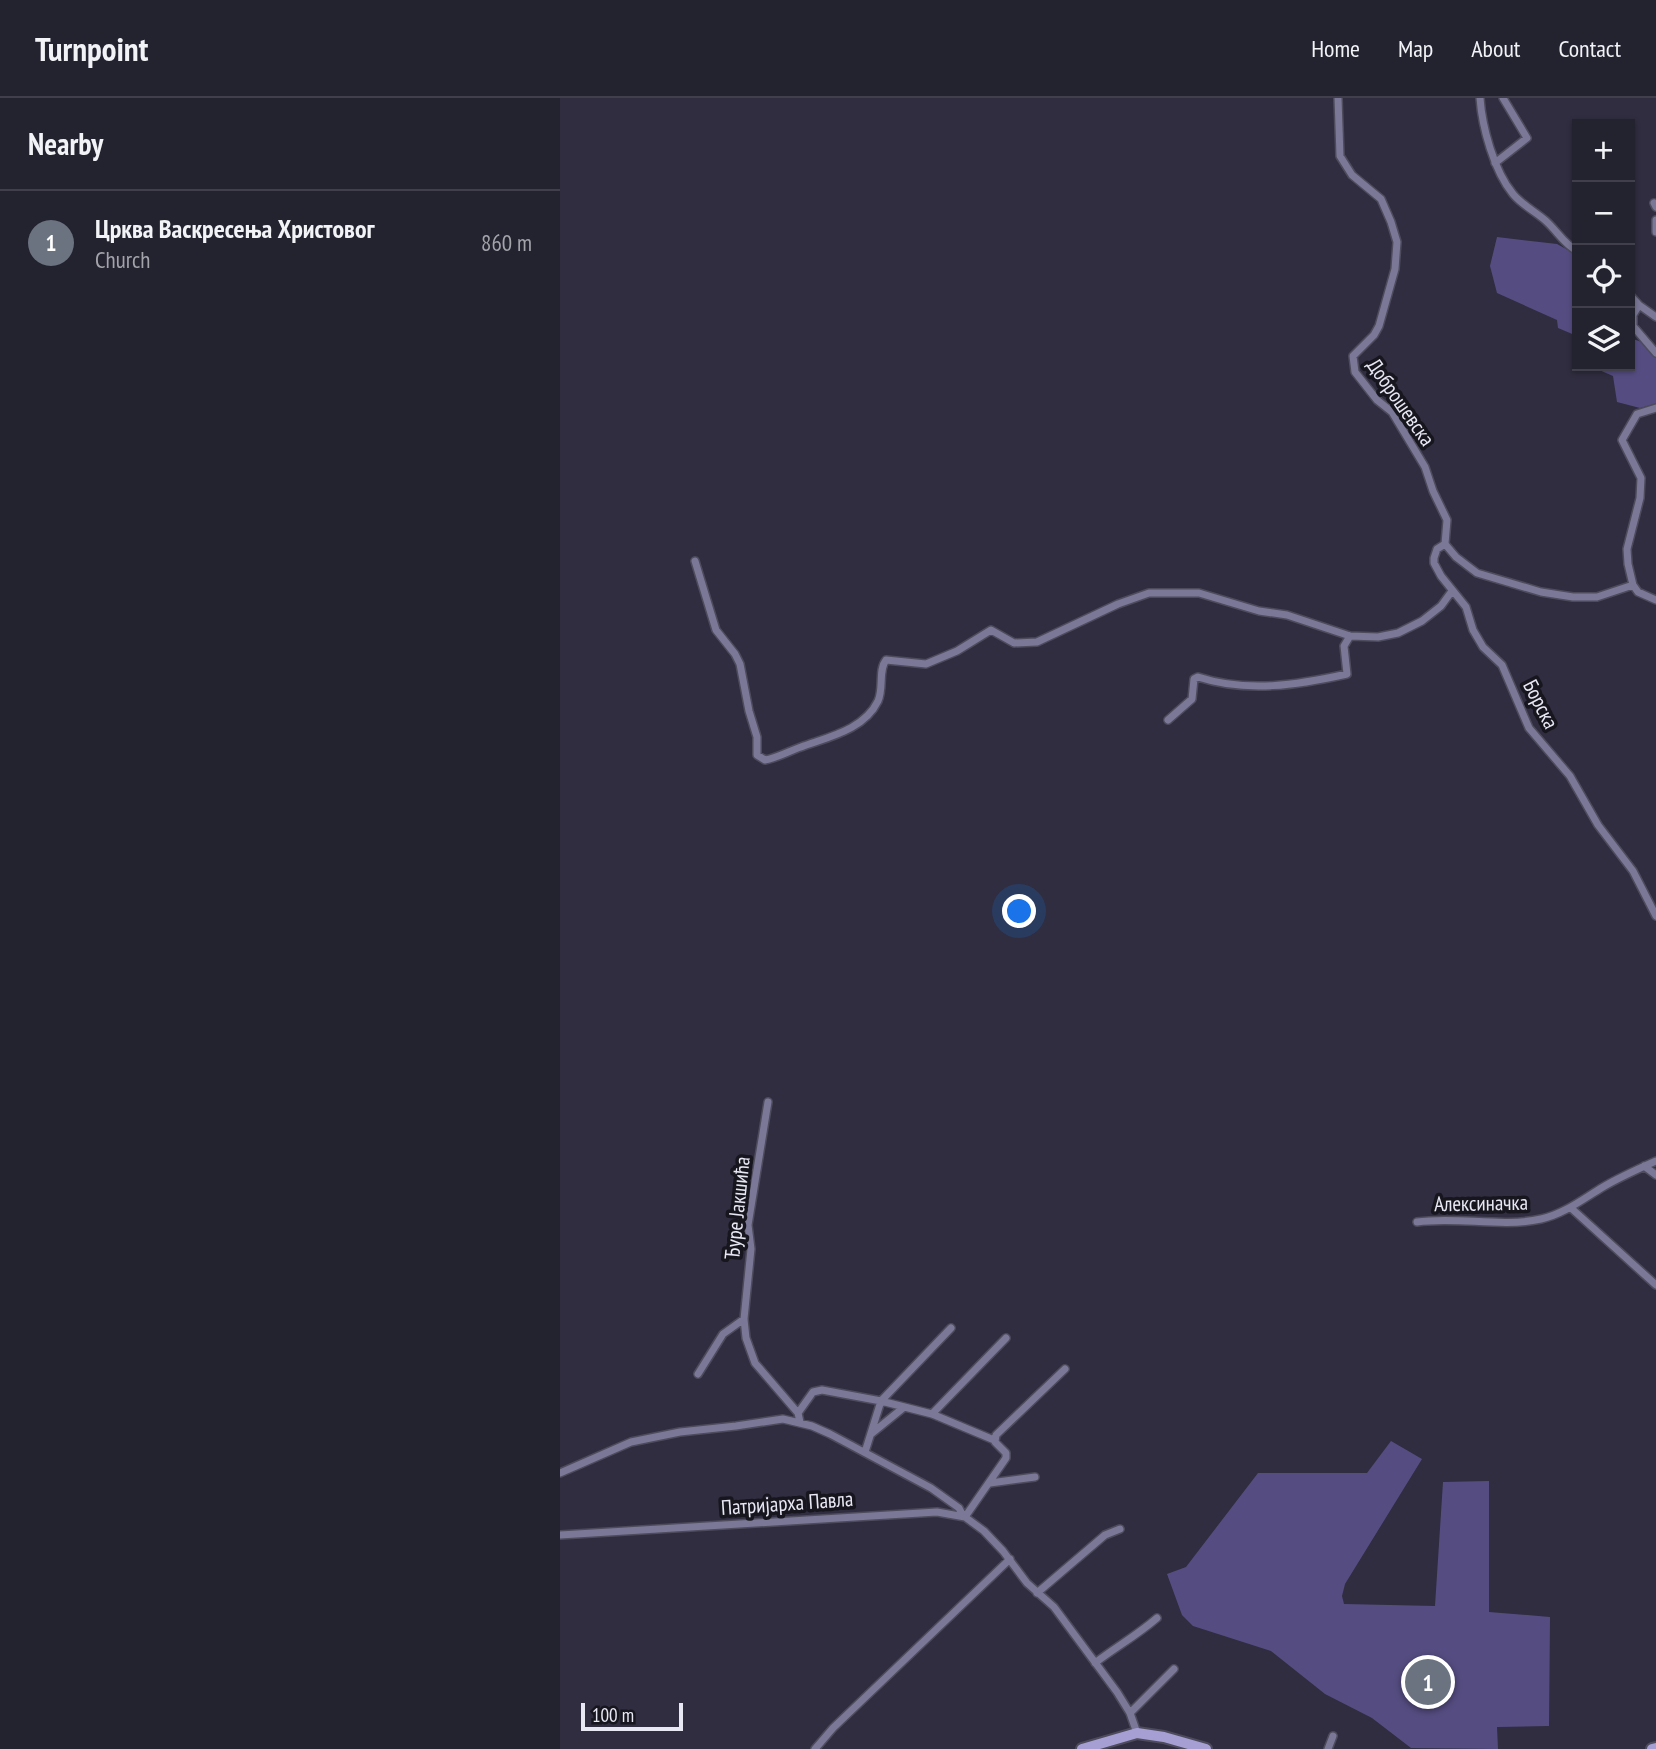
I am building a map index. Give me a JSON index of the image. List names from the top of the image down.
{
  "streets": {
    "street": [
      "Доброшевска",
      "Борска",
      "Алексиначка",
      "Ђуре Јакшића",
      "Патријарха Павла"
    ]
  },
  "crossings": [
    ["Доброшевска", "Борска"]
  ],
  "scale_bar": "100 m",
  "page": {
    "header": "Turnpoint",
    "nav": [
      "Home",
      "Map",
      "About",
      "Contact"
    ],
    "heading": "Nearby",
    "map_buttons": ["+", "−"],
    "list": [
      {
        "mark": "1",
        "name": "Црква Васкресења Христовог",
        "note": "Church",
        "value": "860 m"
      }
    ],
    "pins": "1",
    "scale": "100 m"
  }
}
